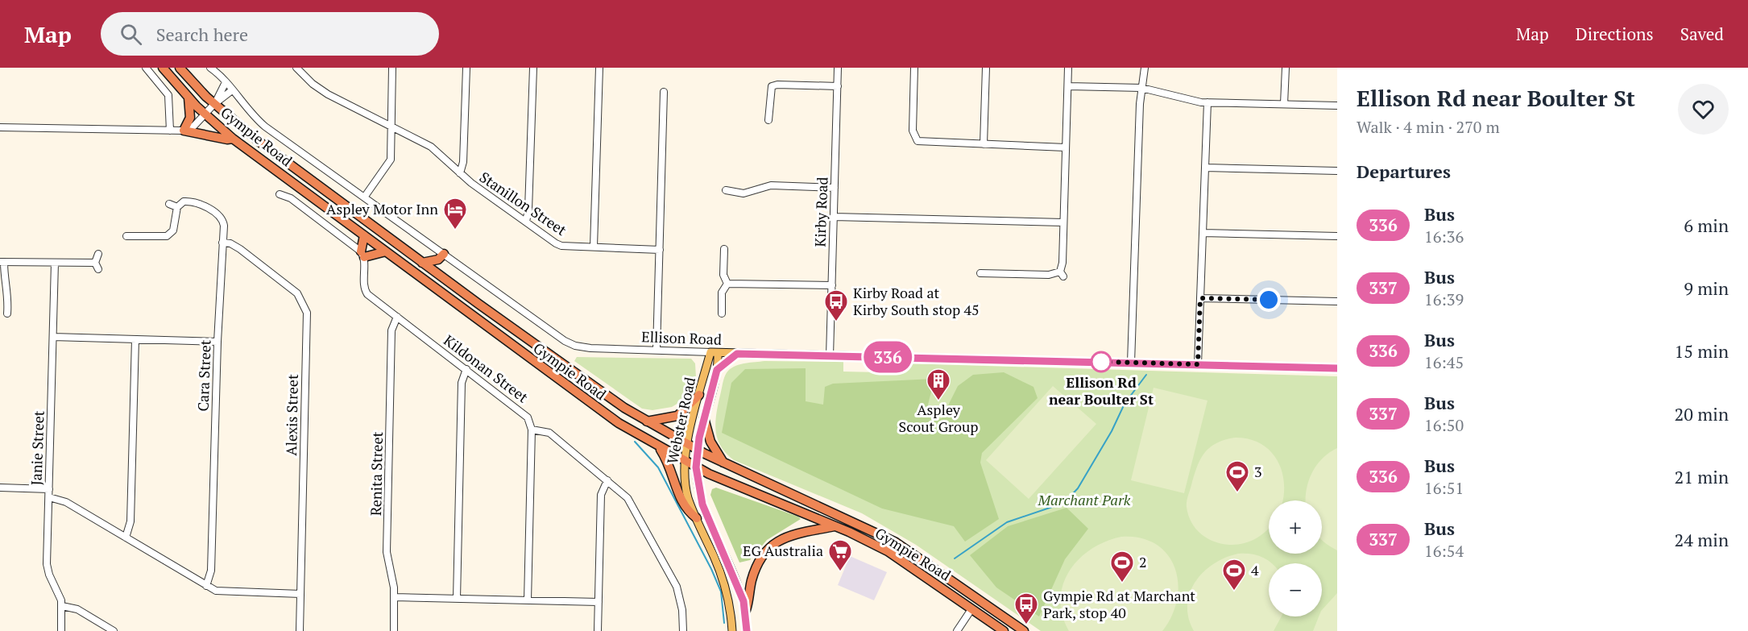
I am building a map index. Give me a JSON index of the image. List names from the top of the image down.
{
  "streets": {
    "highway": ["Gympie Road"],
    "main road": ["Ellison Road", "Webster Road"],
    "street": [
      "Stanillon Street",
      "Kirby Road",
      "Kildonan Street",
      "Cara Street",
      "Alexis Street",
      "Janie Street",
      "Renita Street"
    ]
  },
  "crossings": [
    ["Gympie Road", "Ellison Road"],
    ["Gympie Road", "Webster Road"],
    ["Kirby Road", "Ellison Road"],
    ["Ellison Road", "Webster Road"],
    ["Kildonan Street", "Renita Street"],
    ["Cara Street", "Alexis Street"]
  ],
  "parks": ["Marchant Park"],
  "places": {
    "hotel": ["Aspley Motor Inn"],
    "bus stop": ["Kirby Road at Kirby South stop 45", "Gympie Rd at Marchant Park, stop 40"],
    "other": ["Ellison Rd near Boulter St"],
    "building": ["Aspley Scout Group"],
    "sports": ["3", "2", "4"],
    "supermarket": ["EG Australia"]
  },
  "lines": ["bus line 336"],
  "page": {
    "header": "Map",
    "search": "Search here",
    "nav": ["Map", "Directions", "Saved"],
    "on_map": "336",
    "heading": [
      ["Ellison Rd near Boulter St", "Walk · 4 min · 270 m"],
      "Departures"
    ],
    "list": [
      {
        "mark": "336",
        "name": "Bus",
        "note": "16:36",
        "value": "6 min"
      },
      {
        "mark": "337",
        "name": "Bus",
        "note": "16:39",
        "value": "9 min"
      },
      {
        "mark": "336",
        "name": "Bus",
        "note": "16:45",
        "value": "15 min"
      },
      {
        "mark": "337",
        "name": "Bus",
        "note": "16:50",
        "value": "20 min"
      },
      {
        "mark": "336",
        "name": "Bus",
        "note": "16:51",
        "value": "21 min"
      },
      {
        "mark": "337",
        "name": "Bus",
        "note": "16:54",
        "value": "24 min"
      }
    ],
    "map_buttons": ["+", "−"]
  }
}
